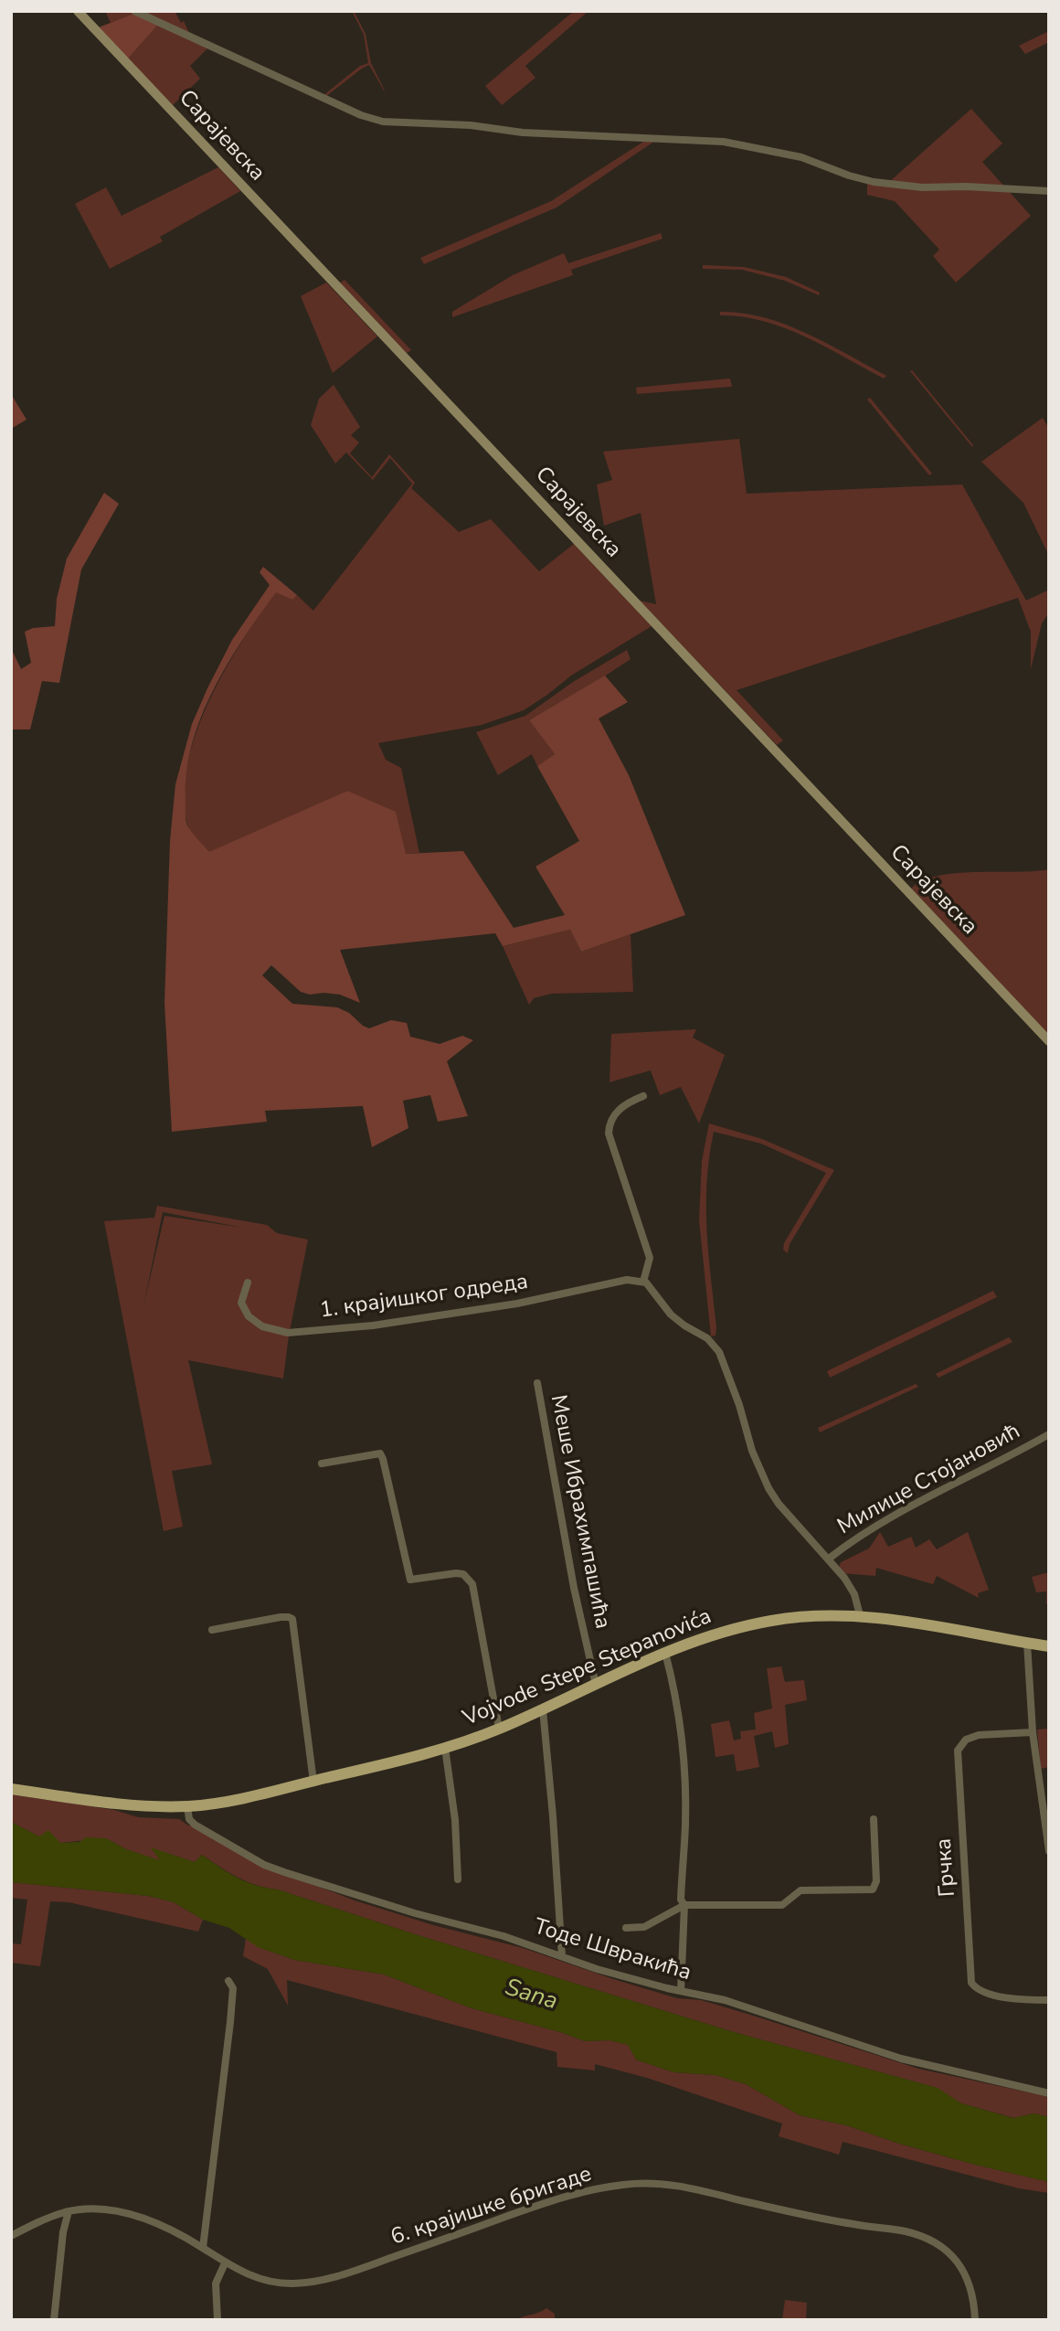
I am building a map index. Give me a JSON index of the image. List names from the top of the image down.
{
  "streets": {
    "main road": ["Сарајевска", "Vojvode Stepe Stepanovića"],
    "street": [
      "1. крајишког одреда",
      "Милице Стојановић",
      "Меше Ибрахимпашића",
      "Грчка",
      "Тоде Швракића",
      "6. крајишке бригаде"
    ]
  },
  "crossings": [
    ["Меше Ибрахимпашића", "Vojvode Stepe Stepanovića"],
    ["Vojvode Stepe Stepanovića", "Тоде Швракића"]
  ],
  "water": ["Sana"]
}
